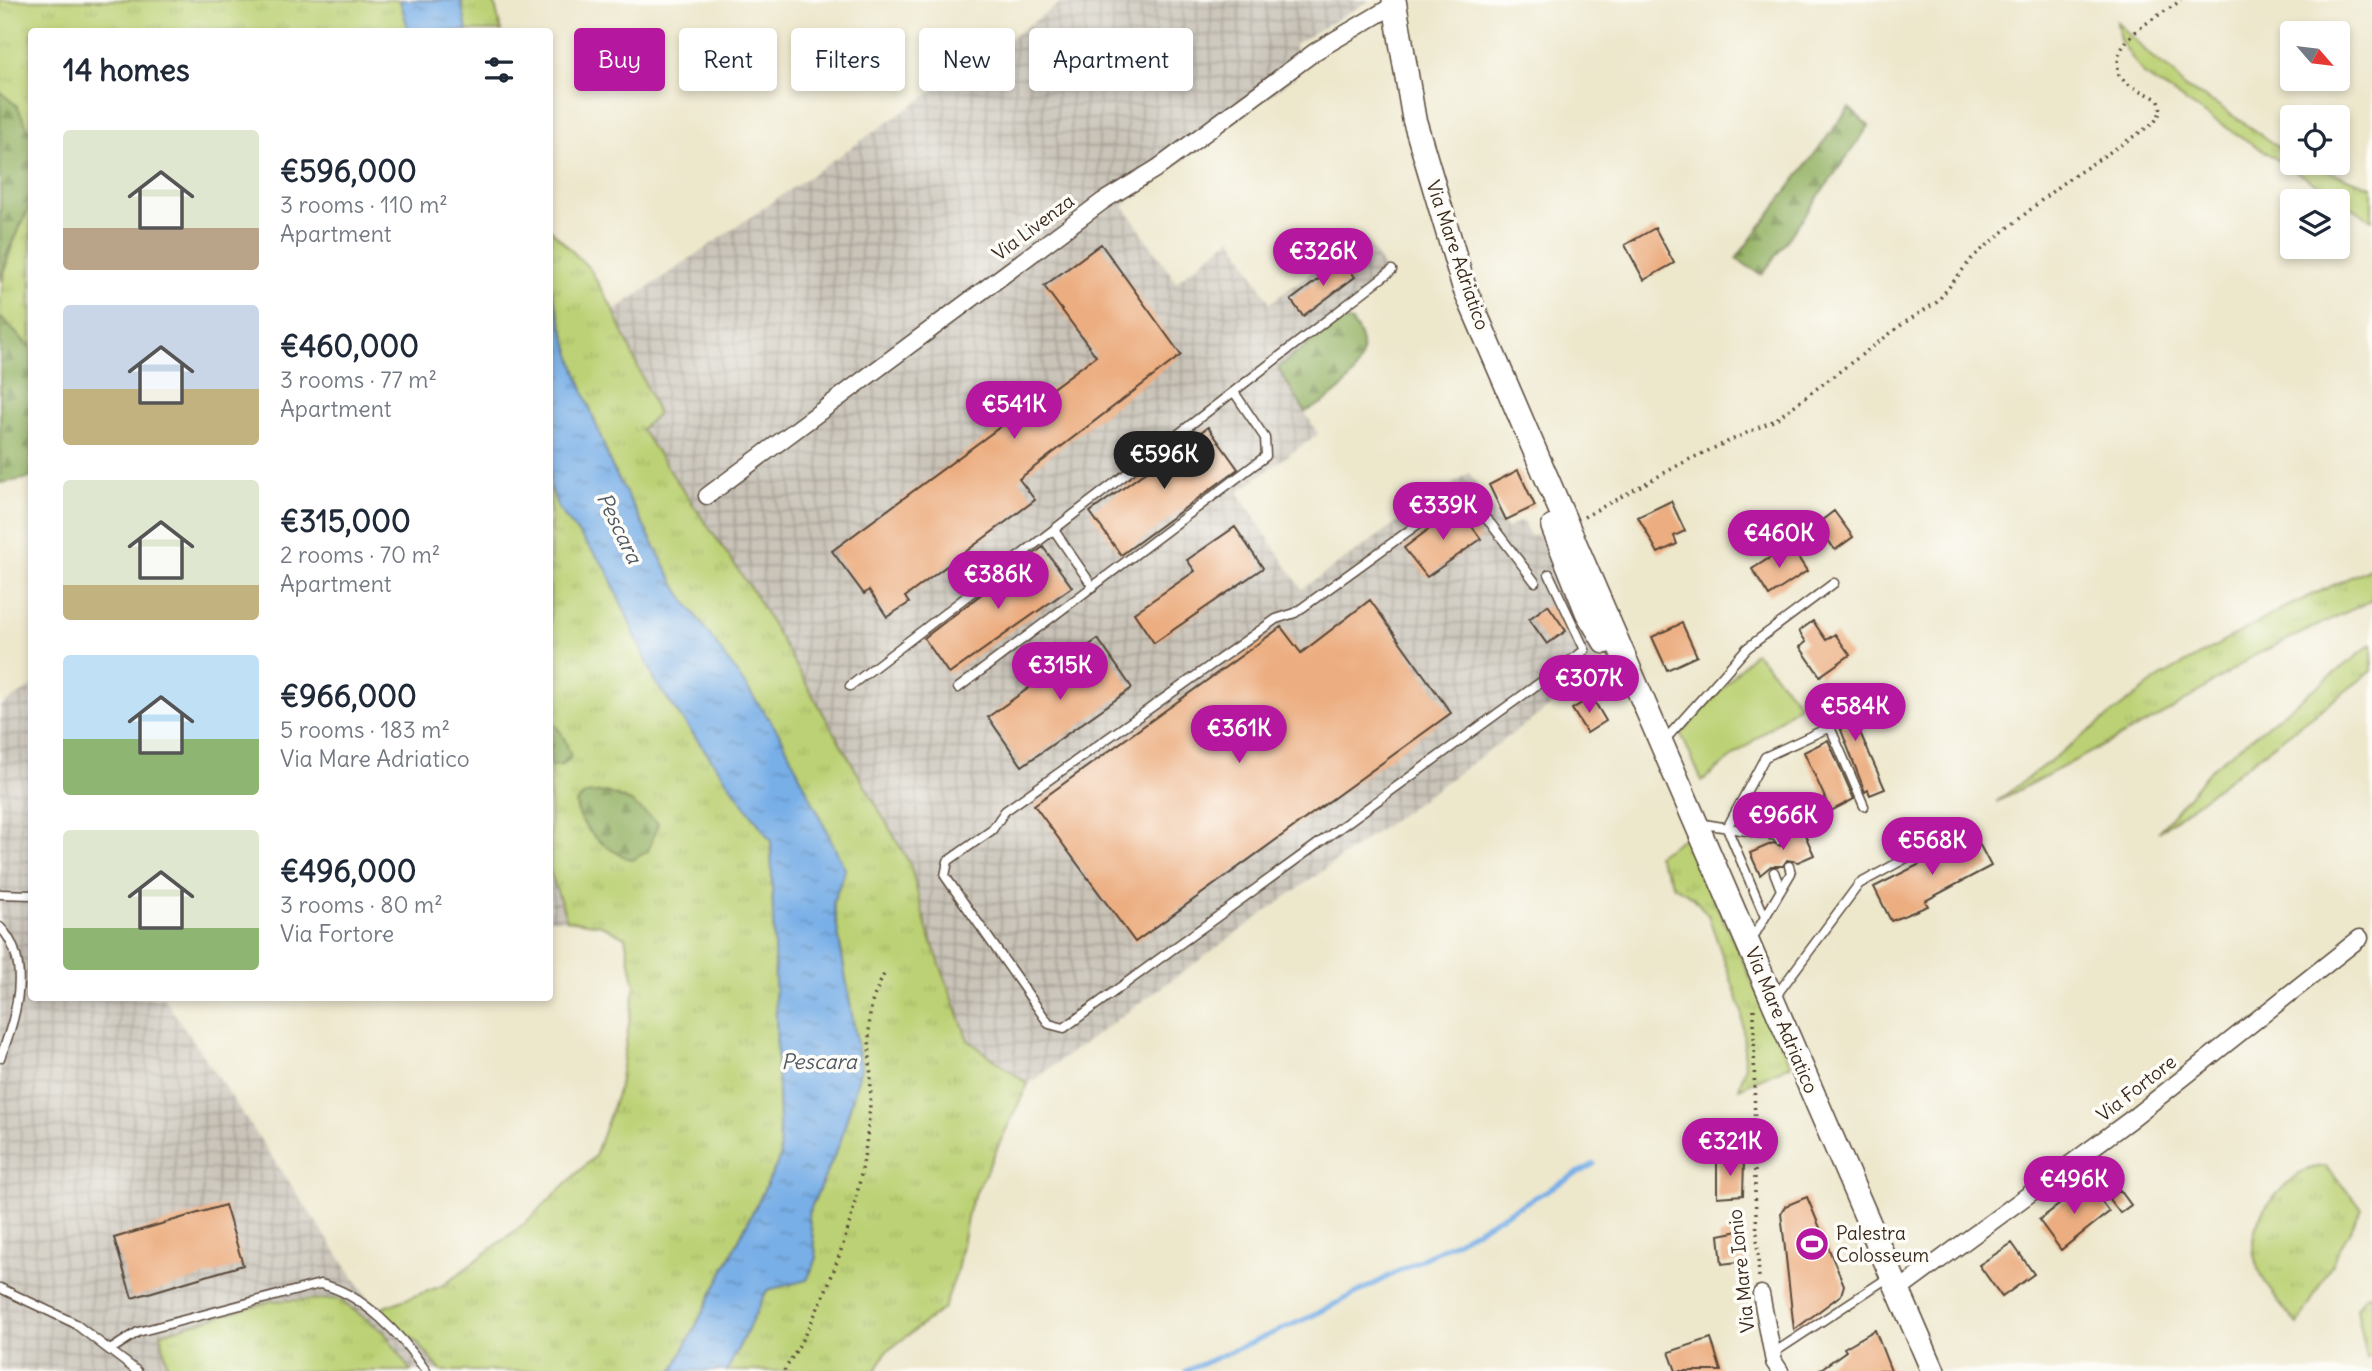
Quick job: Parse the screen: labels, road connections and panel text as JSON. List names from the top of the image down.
{
  "streets": {
    "main road": ["Via Mare Adriatico"],
    "street": ["Via Livenza", "Via Fortore", "Via Mare Ionio"]
  },
  "crossings": [
    ["Via Livenza", "Via Mare Adriatico"],
    ["Via Mare Adriatico", "Via Fortore"],
    ["Via Mare Adriatico", "Via Mare Ionio"]
  ],
  "water": ["Pescara"],
  "places": {
    "sports": ["Palestra Colosseum"]
  },
  "north": "bottom right",
  "page": {
    "chip": [
      "Buy",
      "Rent",
      "Filters",
      "New",
      "Apartment"
    ],
    "heading": "14 homes",
    "list": [
      {
        "name": "€596,000",
        "note": "3 rooms · 110 m² · Apartment"
      },
      {
        "name": "€460,000",
        "note": "3 rooms · 77 m² · Apartment"
      },
      {
        "name": "€315,000",
        "note": "2 rooms · 70 m² · Apartment"
      },
      {
        "name": "€966,000",
        "note": "5 rooms · 183 m² · Via Mare Adriatico"
      },
      {
        "name": "€496,000",
        "note": "3 rooms · 80 m² · Via Fortore"
      }
    ],
    "price": [
      "€326K",
      "€541K",
      "€596K",
      "€339K",
      "€460K",
      "€386K",
      "€315K",
      "€307K",
      "€584K",
      "€361K",
      "€966K",
      "€568K",
      "€321K",
      "€496K"
    ]
  }
}
